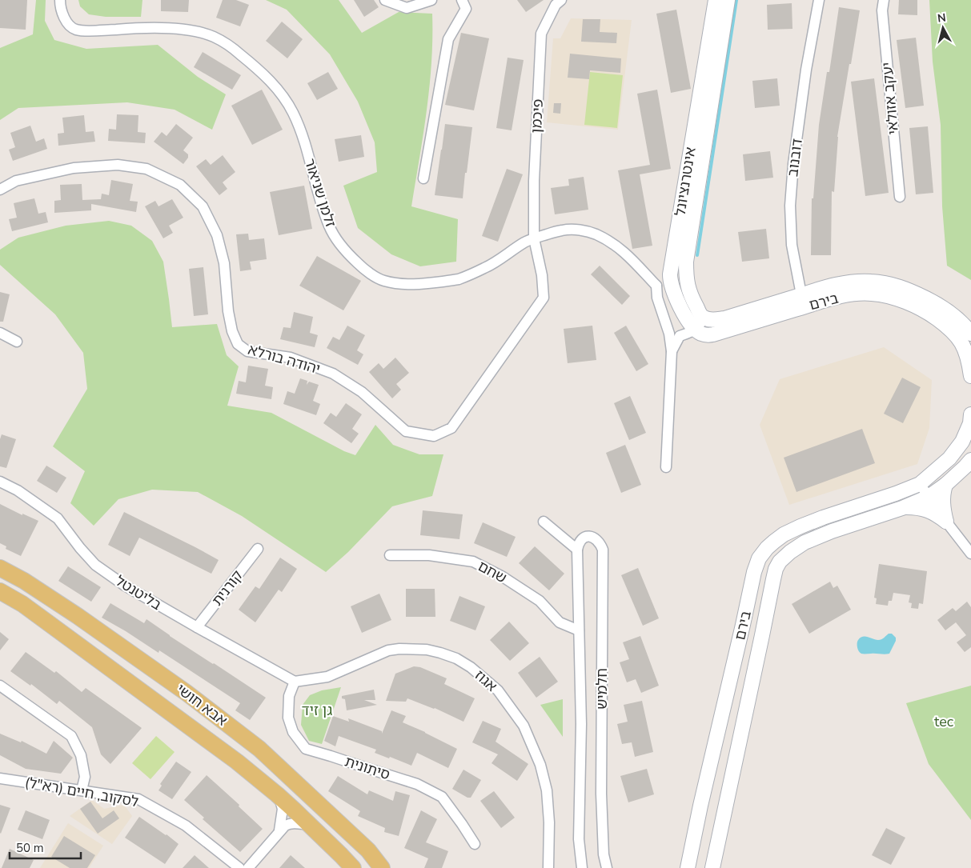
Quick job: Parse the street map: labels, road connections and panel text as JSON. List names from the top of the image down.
{
  "streets": {
    "main road": ["אבא חושי"],
    "street": [
      "יעקב אזולאי",
      "פיכמן",
      "דובנוב",
      "אינטרנציונל",
      "זלמן שניאור",
      "בירם",
      "יהודה בורלא",
      "שחם",
      "קורנית",
      "בליטנטל",
      "אגוז",
      "חלמיש",
      "סיתונית",
      "לסקוב, חיים (רא\"ל)"
    ]
  },
  "crossings": [
    ["פיכמן", "זלמן שניאור"],
    ["פיכמן", "יהודה בורלא"],
    ["דובנוב", "בירם"],
    ["אינטרנציונל", "זלמן שניאור"],
    ["אינטרנציונל", "בירם"],
    ["זלמן שניאור", "יהודה בורלא"],
    ["שחם", "חלמיש"],
    ["קורנית", "בליטנטל"],
    ["בליטנטל", "אגוז"],
    ["בליטנטל", "סיתונית"],
    ["אגוז", "סיתונית"]
  ],
  "parks": ["גן זיד", "tec"],
  "scale_bar": "50 m",
  "north": "top"
}
